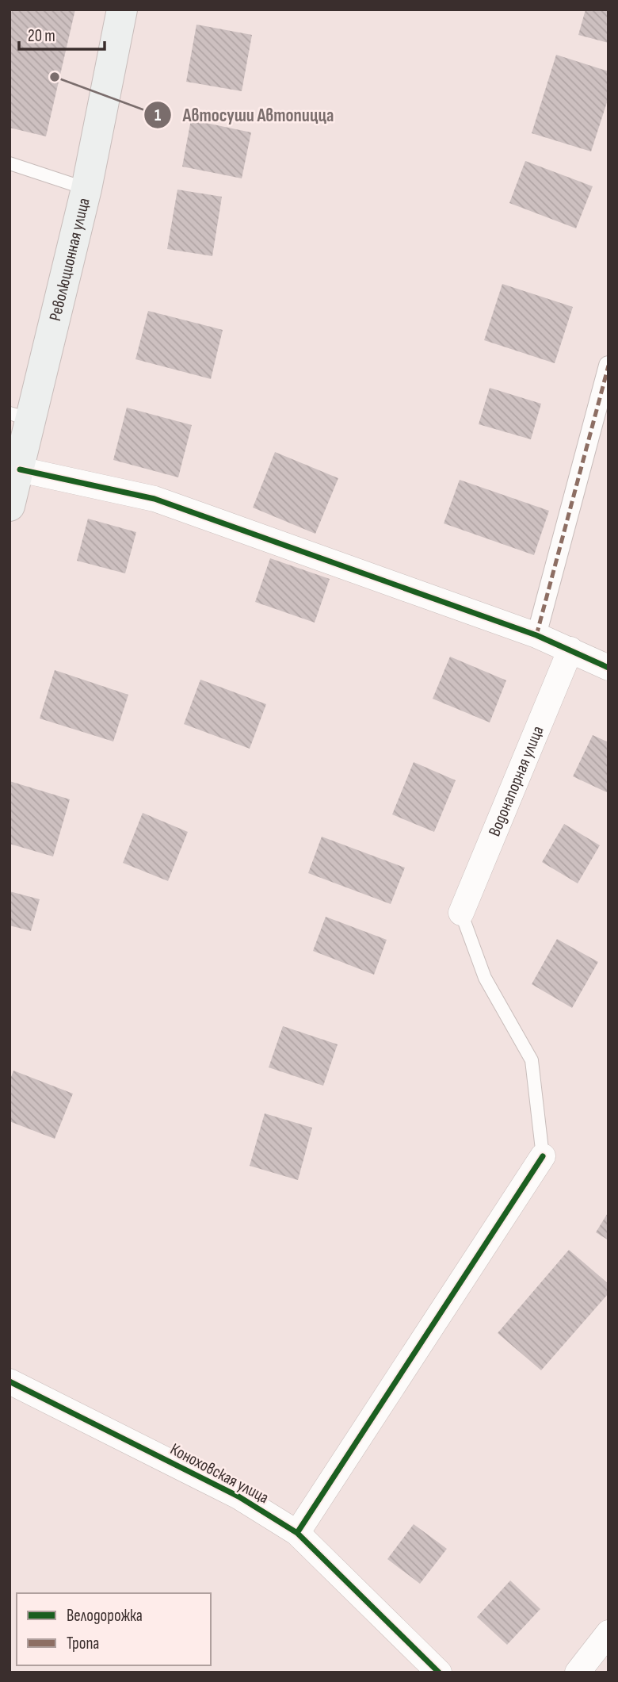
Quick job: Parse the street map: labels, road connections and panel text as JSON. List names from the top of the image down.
{
  "streets": {
    "main road": ["Революционная улица"],
    "street": ["Водонапорная улица", "Коноховская улица"]
  },
  "places": ["Автосуши Автопицца"],
  "legend": ["Велодорожка", "Тропа"],
  "scale_bar": "20 m"
}
